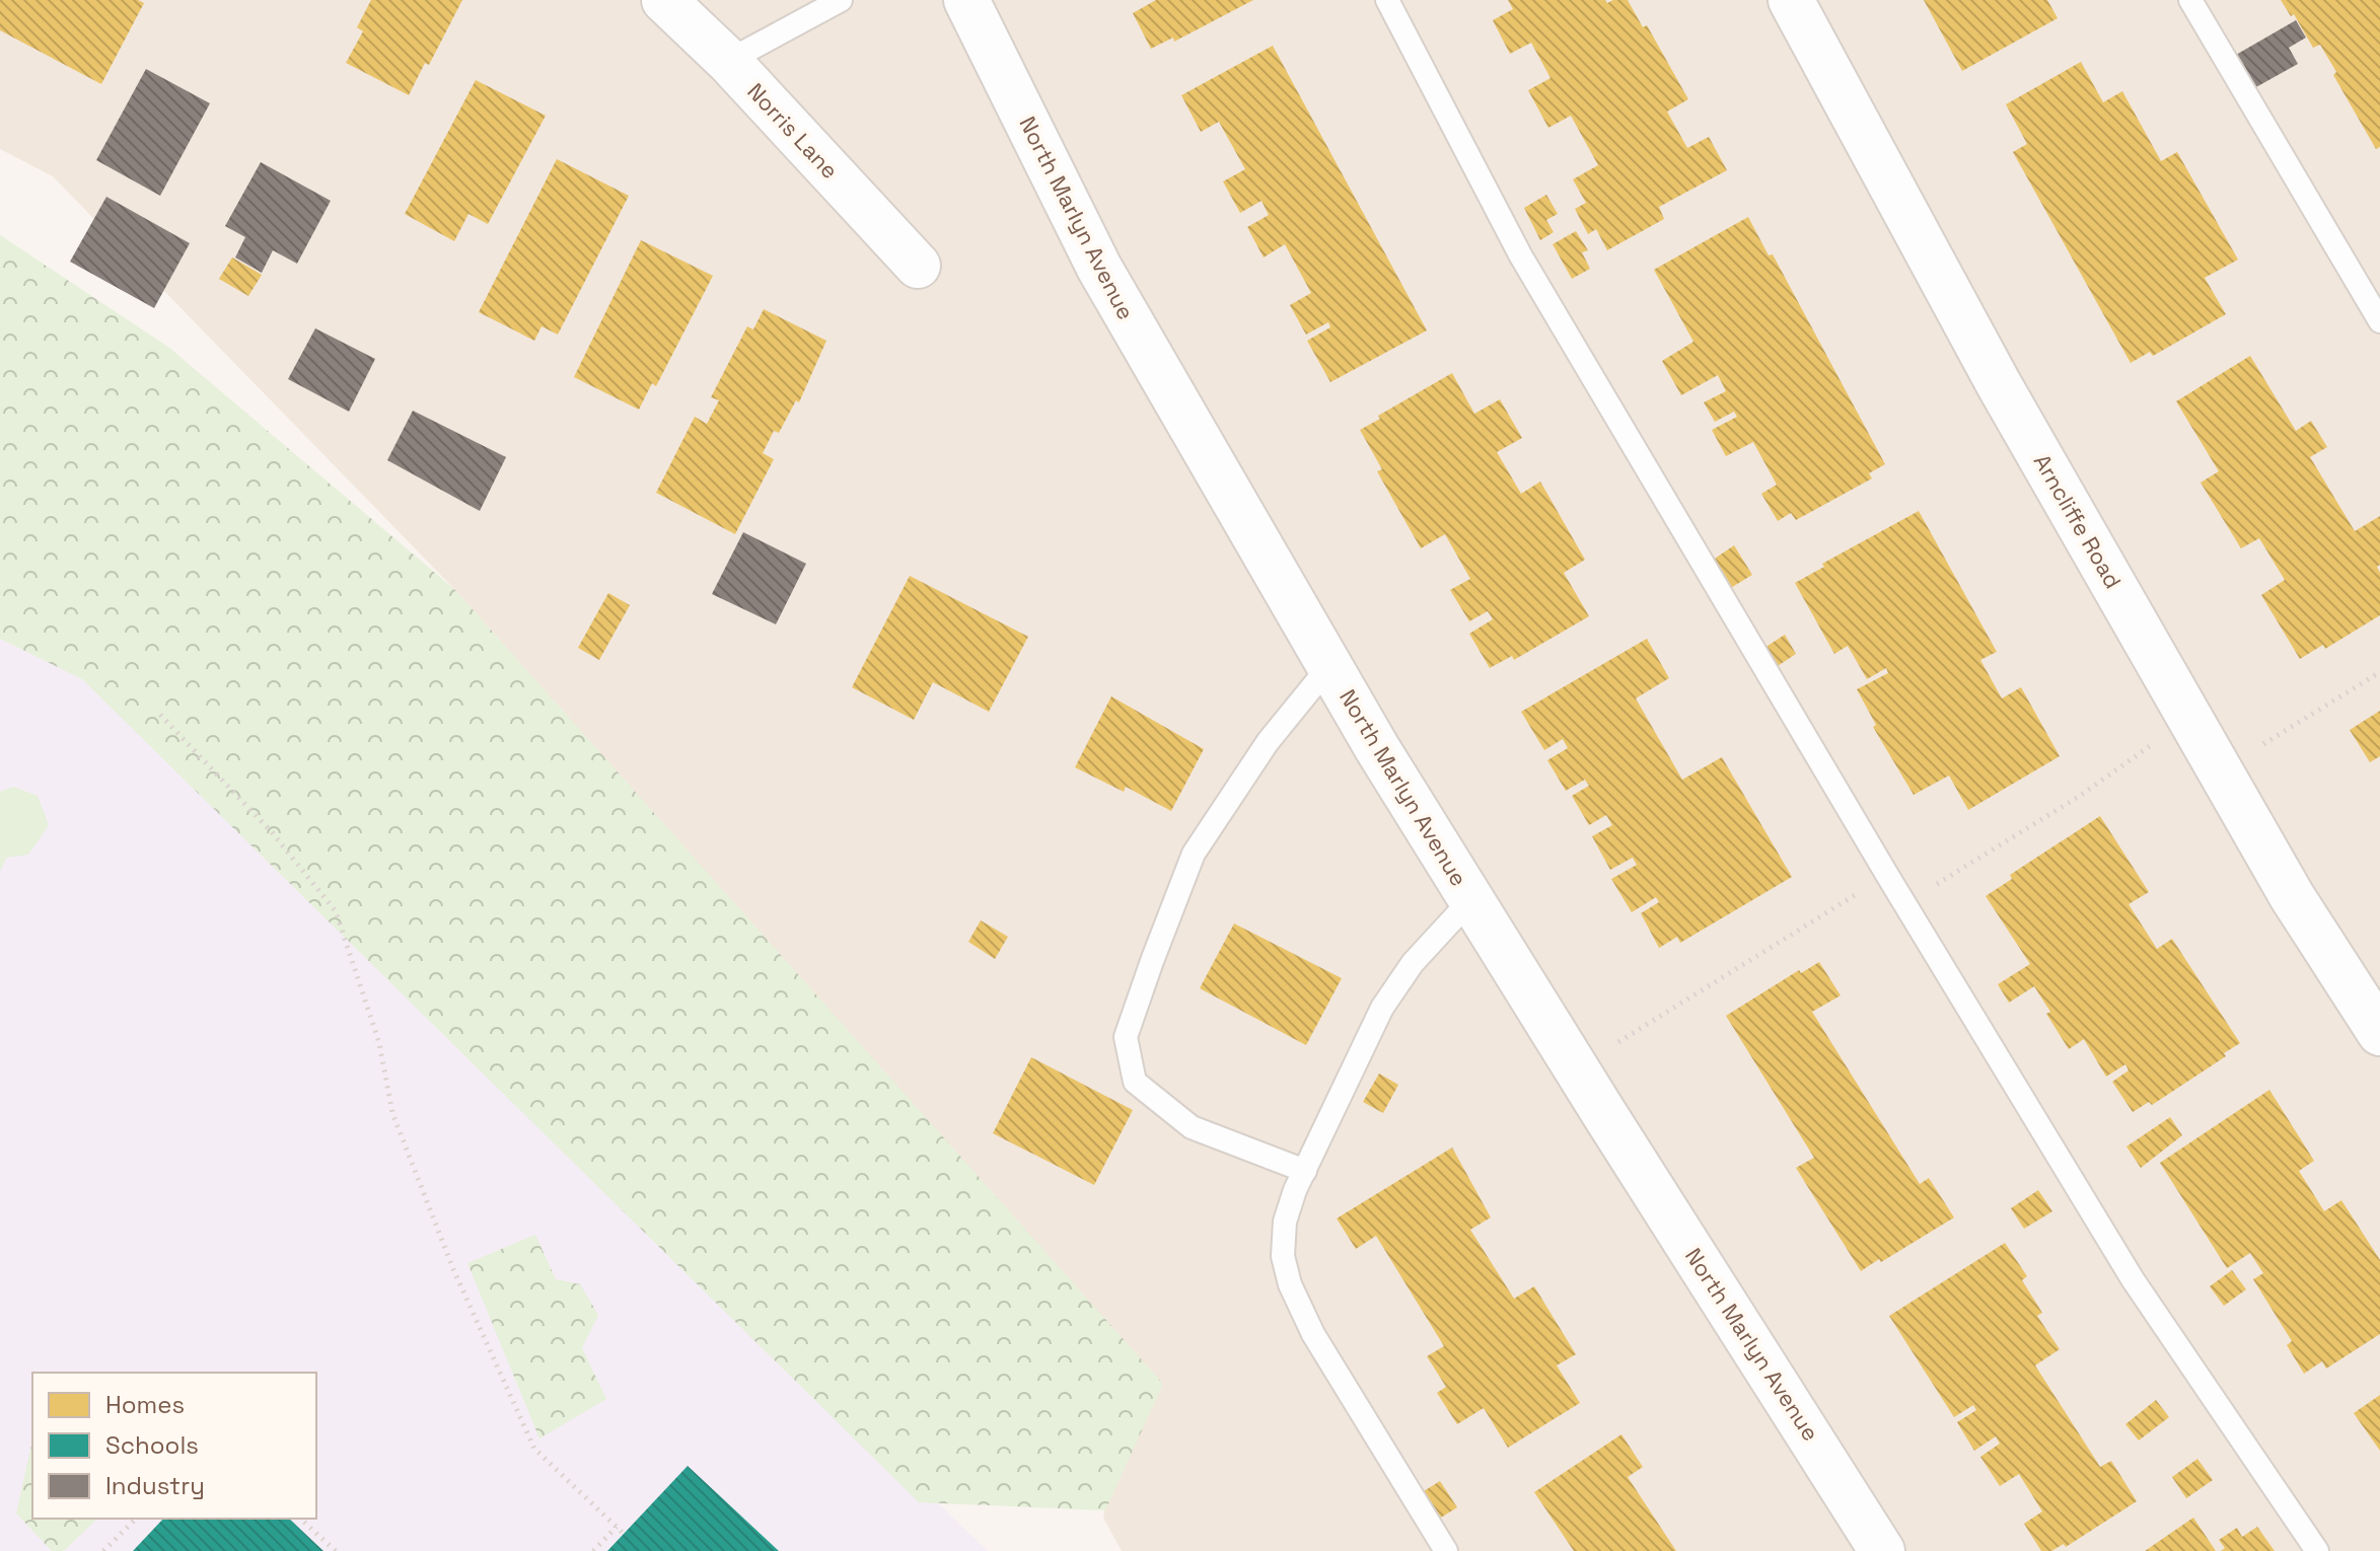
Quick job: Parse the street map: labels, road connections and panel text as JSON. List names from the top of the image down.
{
  "streets": {
    "street": ["Norris Lane", "North Marlyn Avenue", "Arncliffe Road"]
  },
  "legend": ["Homes", "Schools", "Industry"]
}
